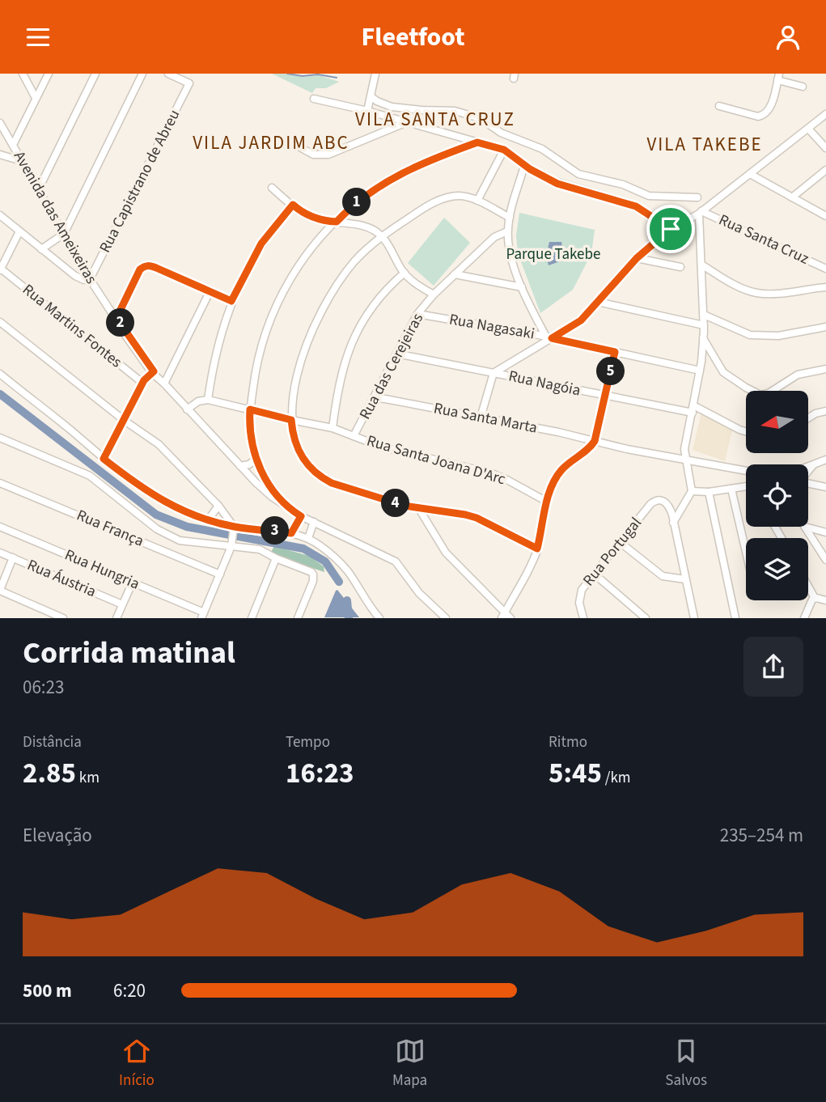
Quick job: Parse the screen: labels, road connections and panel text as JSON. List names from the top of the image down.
{
  "streets": {
    "street": [
      "Rua Capistrano de Abreu",
      "Avenida das Ameixeiras",
      "Rua Santa Cruz",
      "Rua Martins Fontes",
      "Rua Nagasaki",
      "Rua das Cerejeiras",
      "Rua Nagóia",
      "Rua Santa Marta",
      "Rua Santa Joana D'Arc",
      "Rua França",
      "Rua Portugal",
      "Rua Hungria",
      "Rua Áustria"
    ]
  },
  "crossings": [
    ["Rua Capistrano de Abreu", "Avenida das Ameixeiras"],
    ["Rua Nagasaki", "Rua das Cerejeiras"],
    ["Rua das Cerejeiras", "Rua Nagóia"],
    ["Rua das Cerejeiras", "Rua Santa Marta"],
    ["Rua das Cerejeiras", "Rua Santa Joana D'Arc"]
  ],
  "districts": ["VILA SANTA CRUZ", "VILA JARDIM ABC", "VILA TAKEBE"],
  "parks": ["Parque Takebe"],
  "north": "left",
  "page": {
    "header": "Fleetfoot",
    "pins": [
      "1",
      "2",
      "5",
      "4",
      "3"
    ],
    "heading": ["Corrida matinal", "06:23"],
    "stats": [
      ["Distância", "2.85 km"],
      ["Tempo", "16:23"],
      ["Ritmo", "5:45 /km"]
    ],
    "chart": ["Elevação", "235–254 m"],
    "list": [
      {
        "name": "500 m",
        "note": "6:20"
      }
    ],
    "tabs": ["Início", "Mapa", "Salvos"]
  }
}
